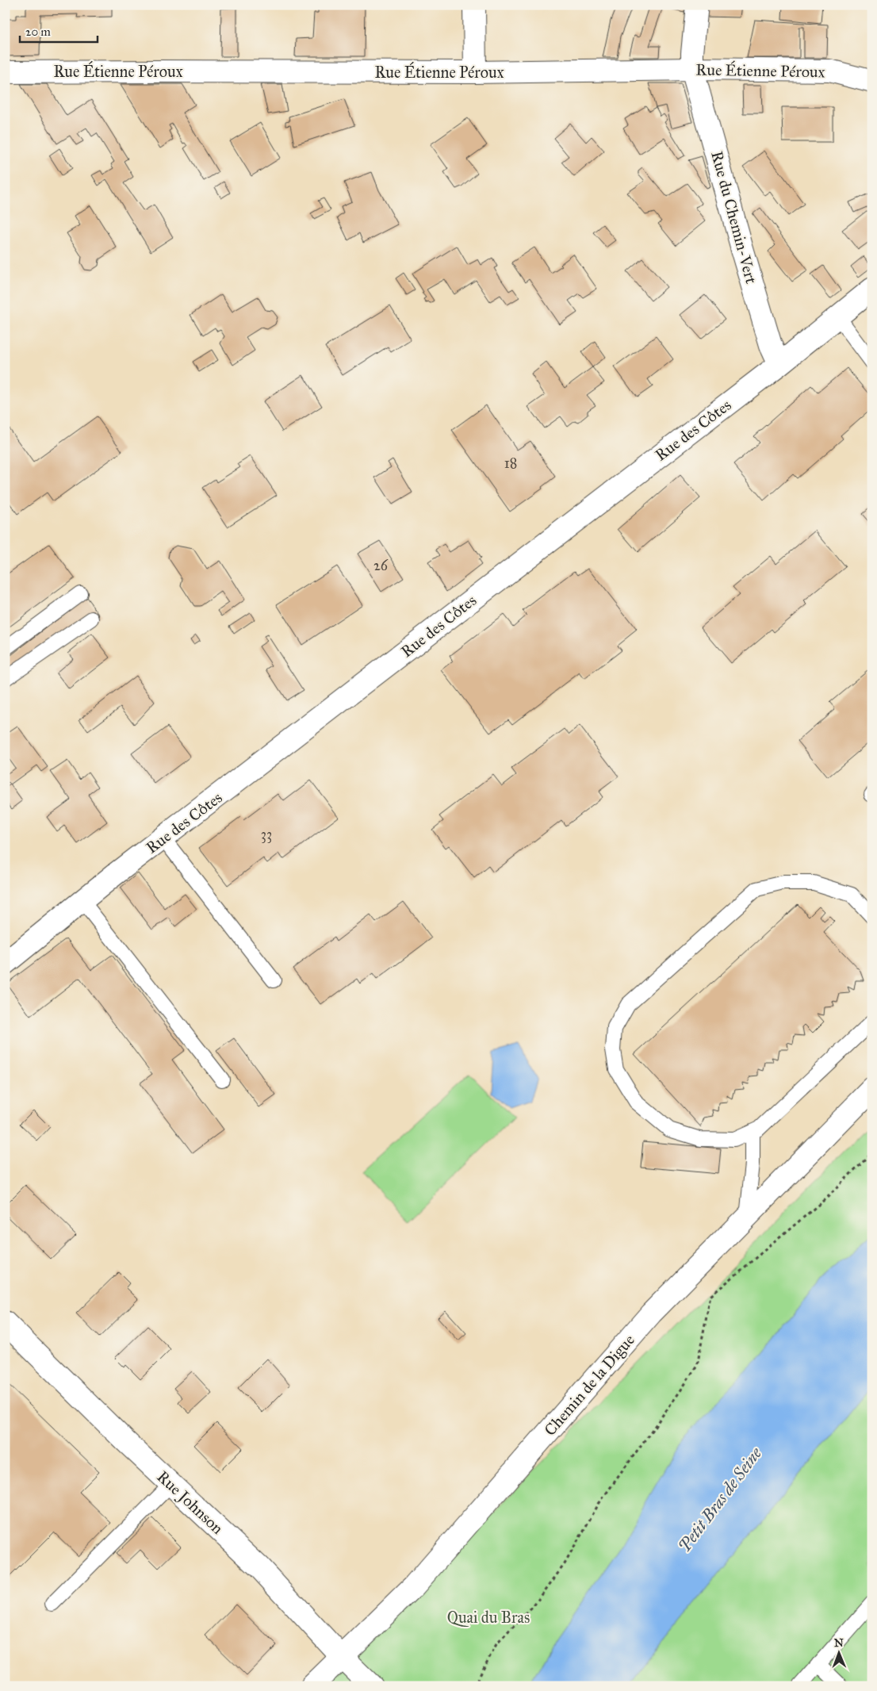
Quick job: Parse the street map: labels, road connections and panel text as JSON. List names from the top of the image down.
{
  "streets": {
    "street": [
      "Rue Étienne Péroux",
      "Rue du Chemin-Vert",
      "Rue des Côtes",
      "Chemin de la Digue",
      "Rue Johnson"
    ]
  },
  "crossings": [
    ["Rue Étienne Péroux", "Rue du Chemin-Vert"],
    ["Rue du Chemin-Vert", "Rue des Côtes"],
    ["Chemin de la Digue", "Rue Johnson"]
  ],
  "water": ["Petit Bras de Seine"],
  "parks": ["Quai du Bras"],
  "house_numbers": ["18", "26", "33"],
  "scale_bar": "20 m",
  "north": "top"
}
